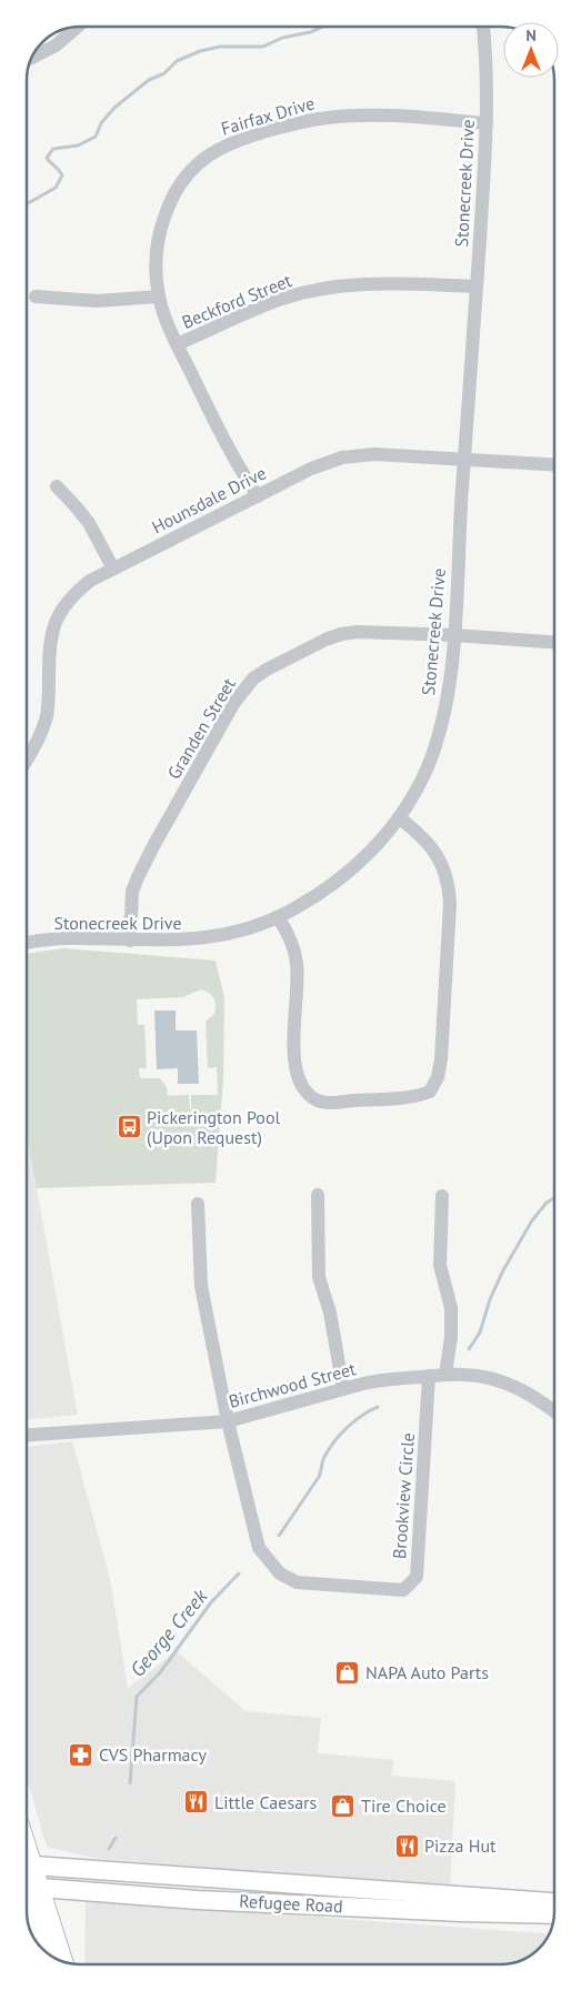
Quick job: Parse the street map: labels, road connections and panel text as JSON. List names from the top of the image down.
{
  "streets": {
    "main road": ["Refugee Road"],
    "street": [
      "Fairfax Drive",
      "Stonecreek Drive",
      "Beckford Street",
      "Hounsdale Drive",
      "Granden Street",
      "Birchwood Street",
      "Brookview Circle"
    ]
  },
  "crossings": [
    ["Fairfax Drive", "Stonecreek Drive"],
    ["Fairfax Drive", "Beckford Street"],
    ["Fairfax Drive", "Hounsdale Drive"],
    ["Stonecreek Drive", "Beckford Street"],
    ["Stonecreek Drive", "Hounsdale Drive"],
    ["Stonecreek Drive", "Granden Street"],
    ["Birchwood Street", "Brookview Circle"]
  ],
  "water": ["George Creek"],
  "places": {
    "bus stop": ["Pickerington Pool (Upon Request)"],
    "shop": ["NAPA Auto Parts", "Tire Choice"],
    "pharmacy": ["CVS Pharmacy"],
    "restaurant": ["Little Caesars", "Pizza Hut"]
  },
  "north": "top"
}
